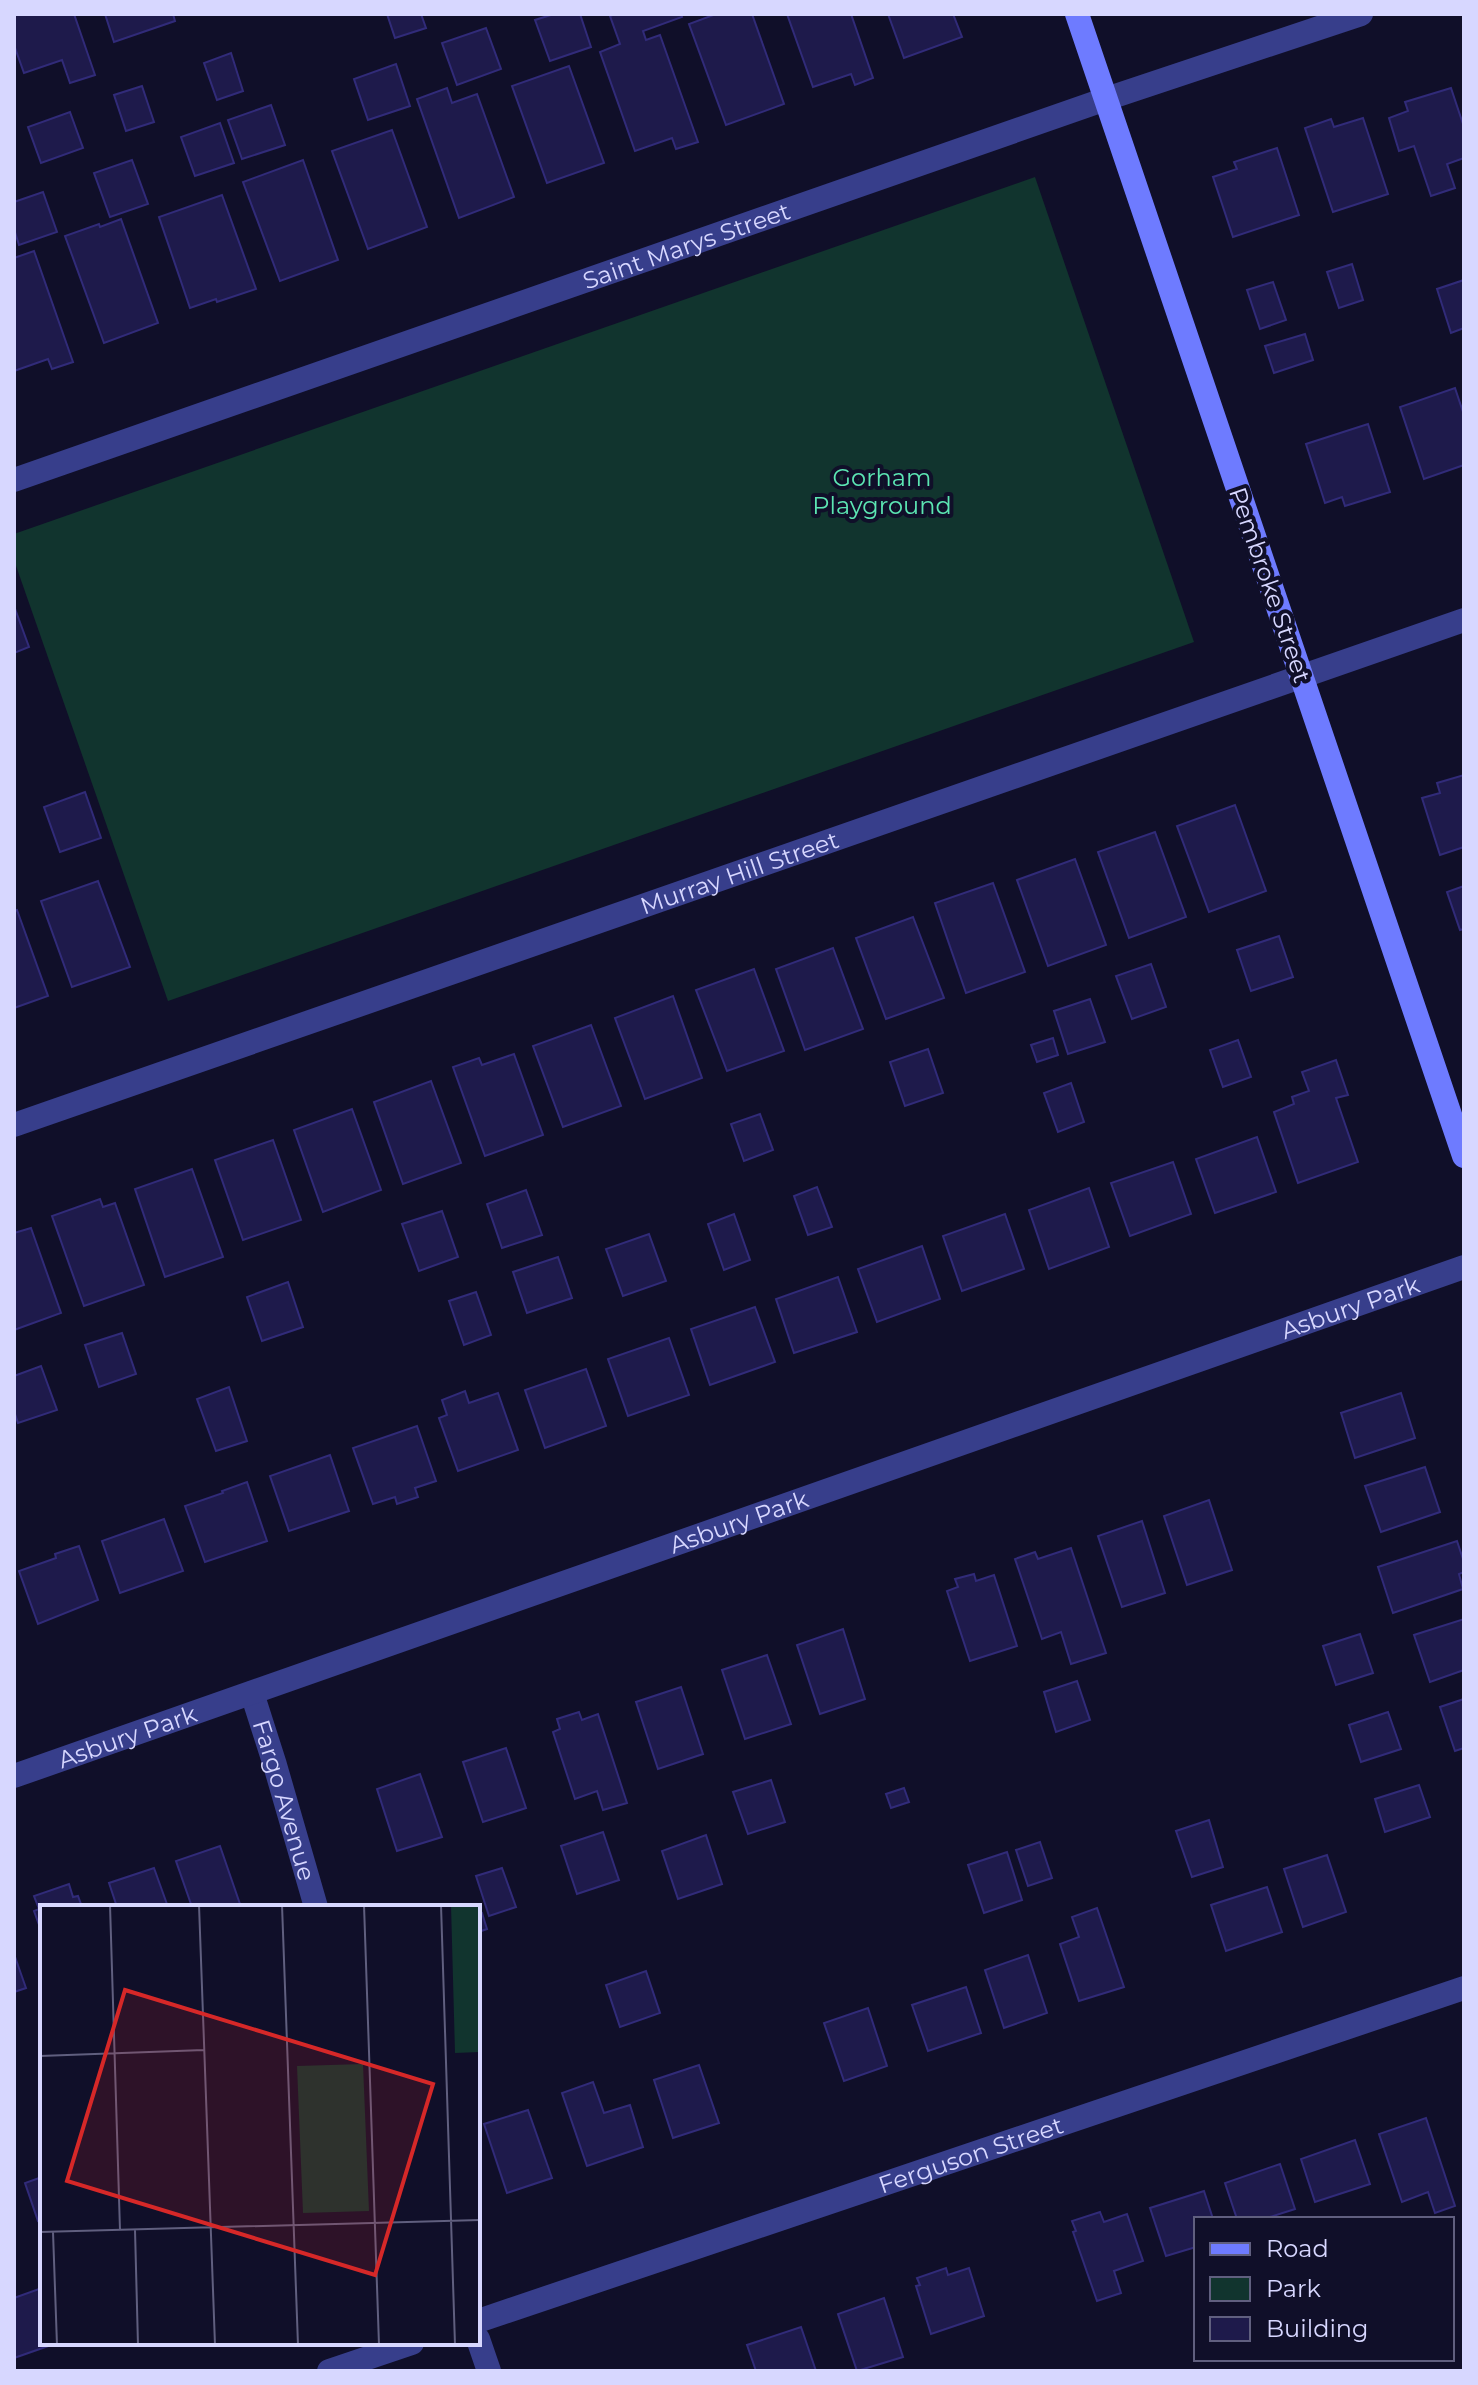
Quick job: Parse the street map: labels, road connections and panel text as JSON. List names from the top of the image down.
{
  "streets": {
    "street": [
      "Saint Marys Street",
      "Pembroke Street",
      "Murray Hill Street",
      "Asbury Park",
      "Fargo Avenue",
      "Ferguson Street"
    ]
  },
  "crossings": [
    ["Saint Marys Street", "Pembroke Street"],
    ["Pembroke Street", "Murray Hill Street"],
    ["Asbury Park", "Fargo Avenue"]
  ],
  "parks": ["Gorham Playground"],
  "legend": ["Road", "Park", "Building"]
}
